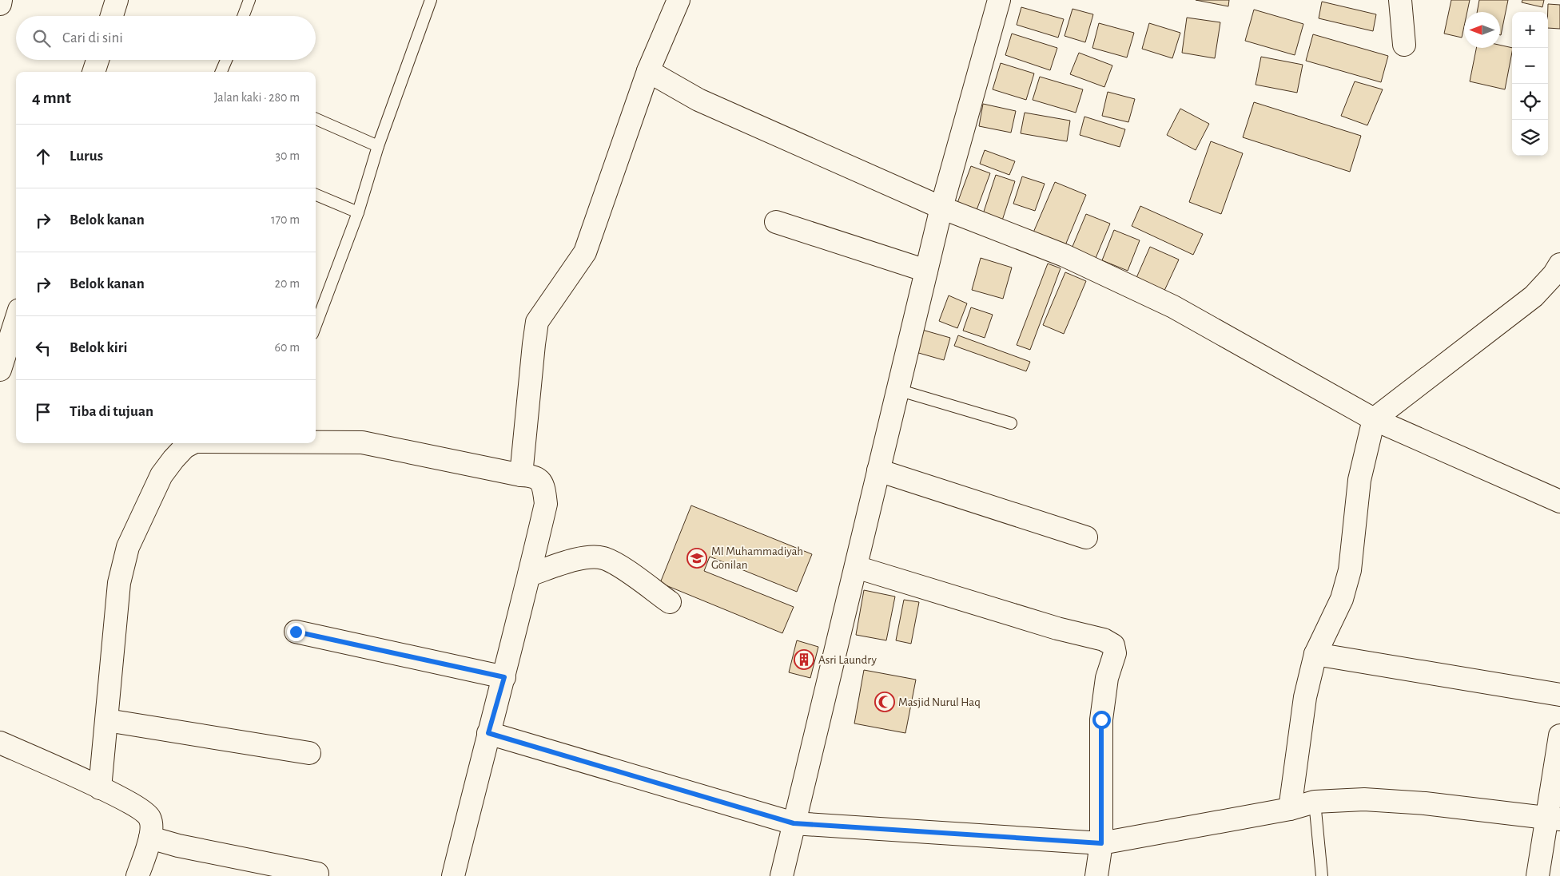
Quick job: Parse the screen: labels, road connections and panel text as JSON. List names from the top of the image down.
{
  "places": {
    "school or university": ["MI Muhammadiyah Gonilan"],
    "building": ["Asri Laundry"],
    "mosque": ["Masjid Nurul Haq"]
  },
  "north": "left",
  "page": {
    "map_buttons": ["+", "−"],
    "search": "Cari di sini",
    "heading": ["4 mnt", "Jalan kaki · 280 m"],
    "list": [
      ["Lurus", "30 m"],
      ["Belok kanan", "170 m"],
      ["Belok kanan", "20 m"],
      ["Belok kiri", "60 m"],
      "Tiba di tujuan"
    ]
  }
}
